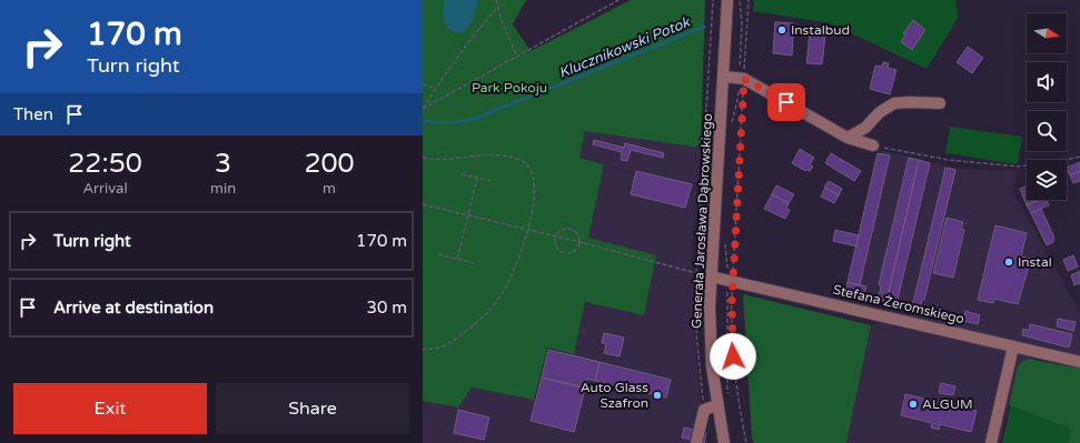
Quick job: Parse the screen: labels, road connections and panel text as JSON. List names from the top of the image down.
{
  "streets": {
    "street": ["Generała Jarosława Dąbrowskiego", "Stefana Żeromskiego"]
  },
  "crossings": [
    ["Generała Jarosława Dąbrowskiego", "Stefana Żeromskiego"]
  ],
  "water": ["Klucznikowski Potok"],
  "parks": ["Park Pokoju"],
  "places": [
    "Instalbud",
    "Instal",
    "Auto Glass Szafron",
    "ALGUM"
  ],
  "north": "right",
  "page": {
    "turn": ["170 m", "Turn right"],
    "then": "Then",
    "eta": [
      "22:50",
      "Arrival",
      "3",
      "min",
      "200",
      "m"
    ],
    "list": [
      {
        "name": "Turn right",
        "value": "170 m"
      },
      {
        "name": "Arrive at destination",
        "value": "30 m"
      }
    ],
    "buttons": ["Exit", "Share"]
  }
}
